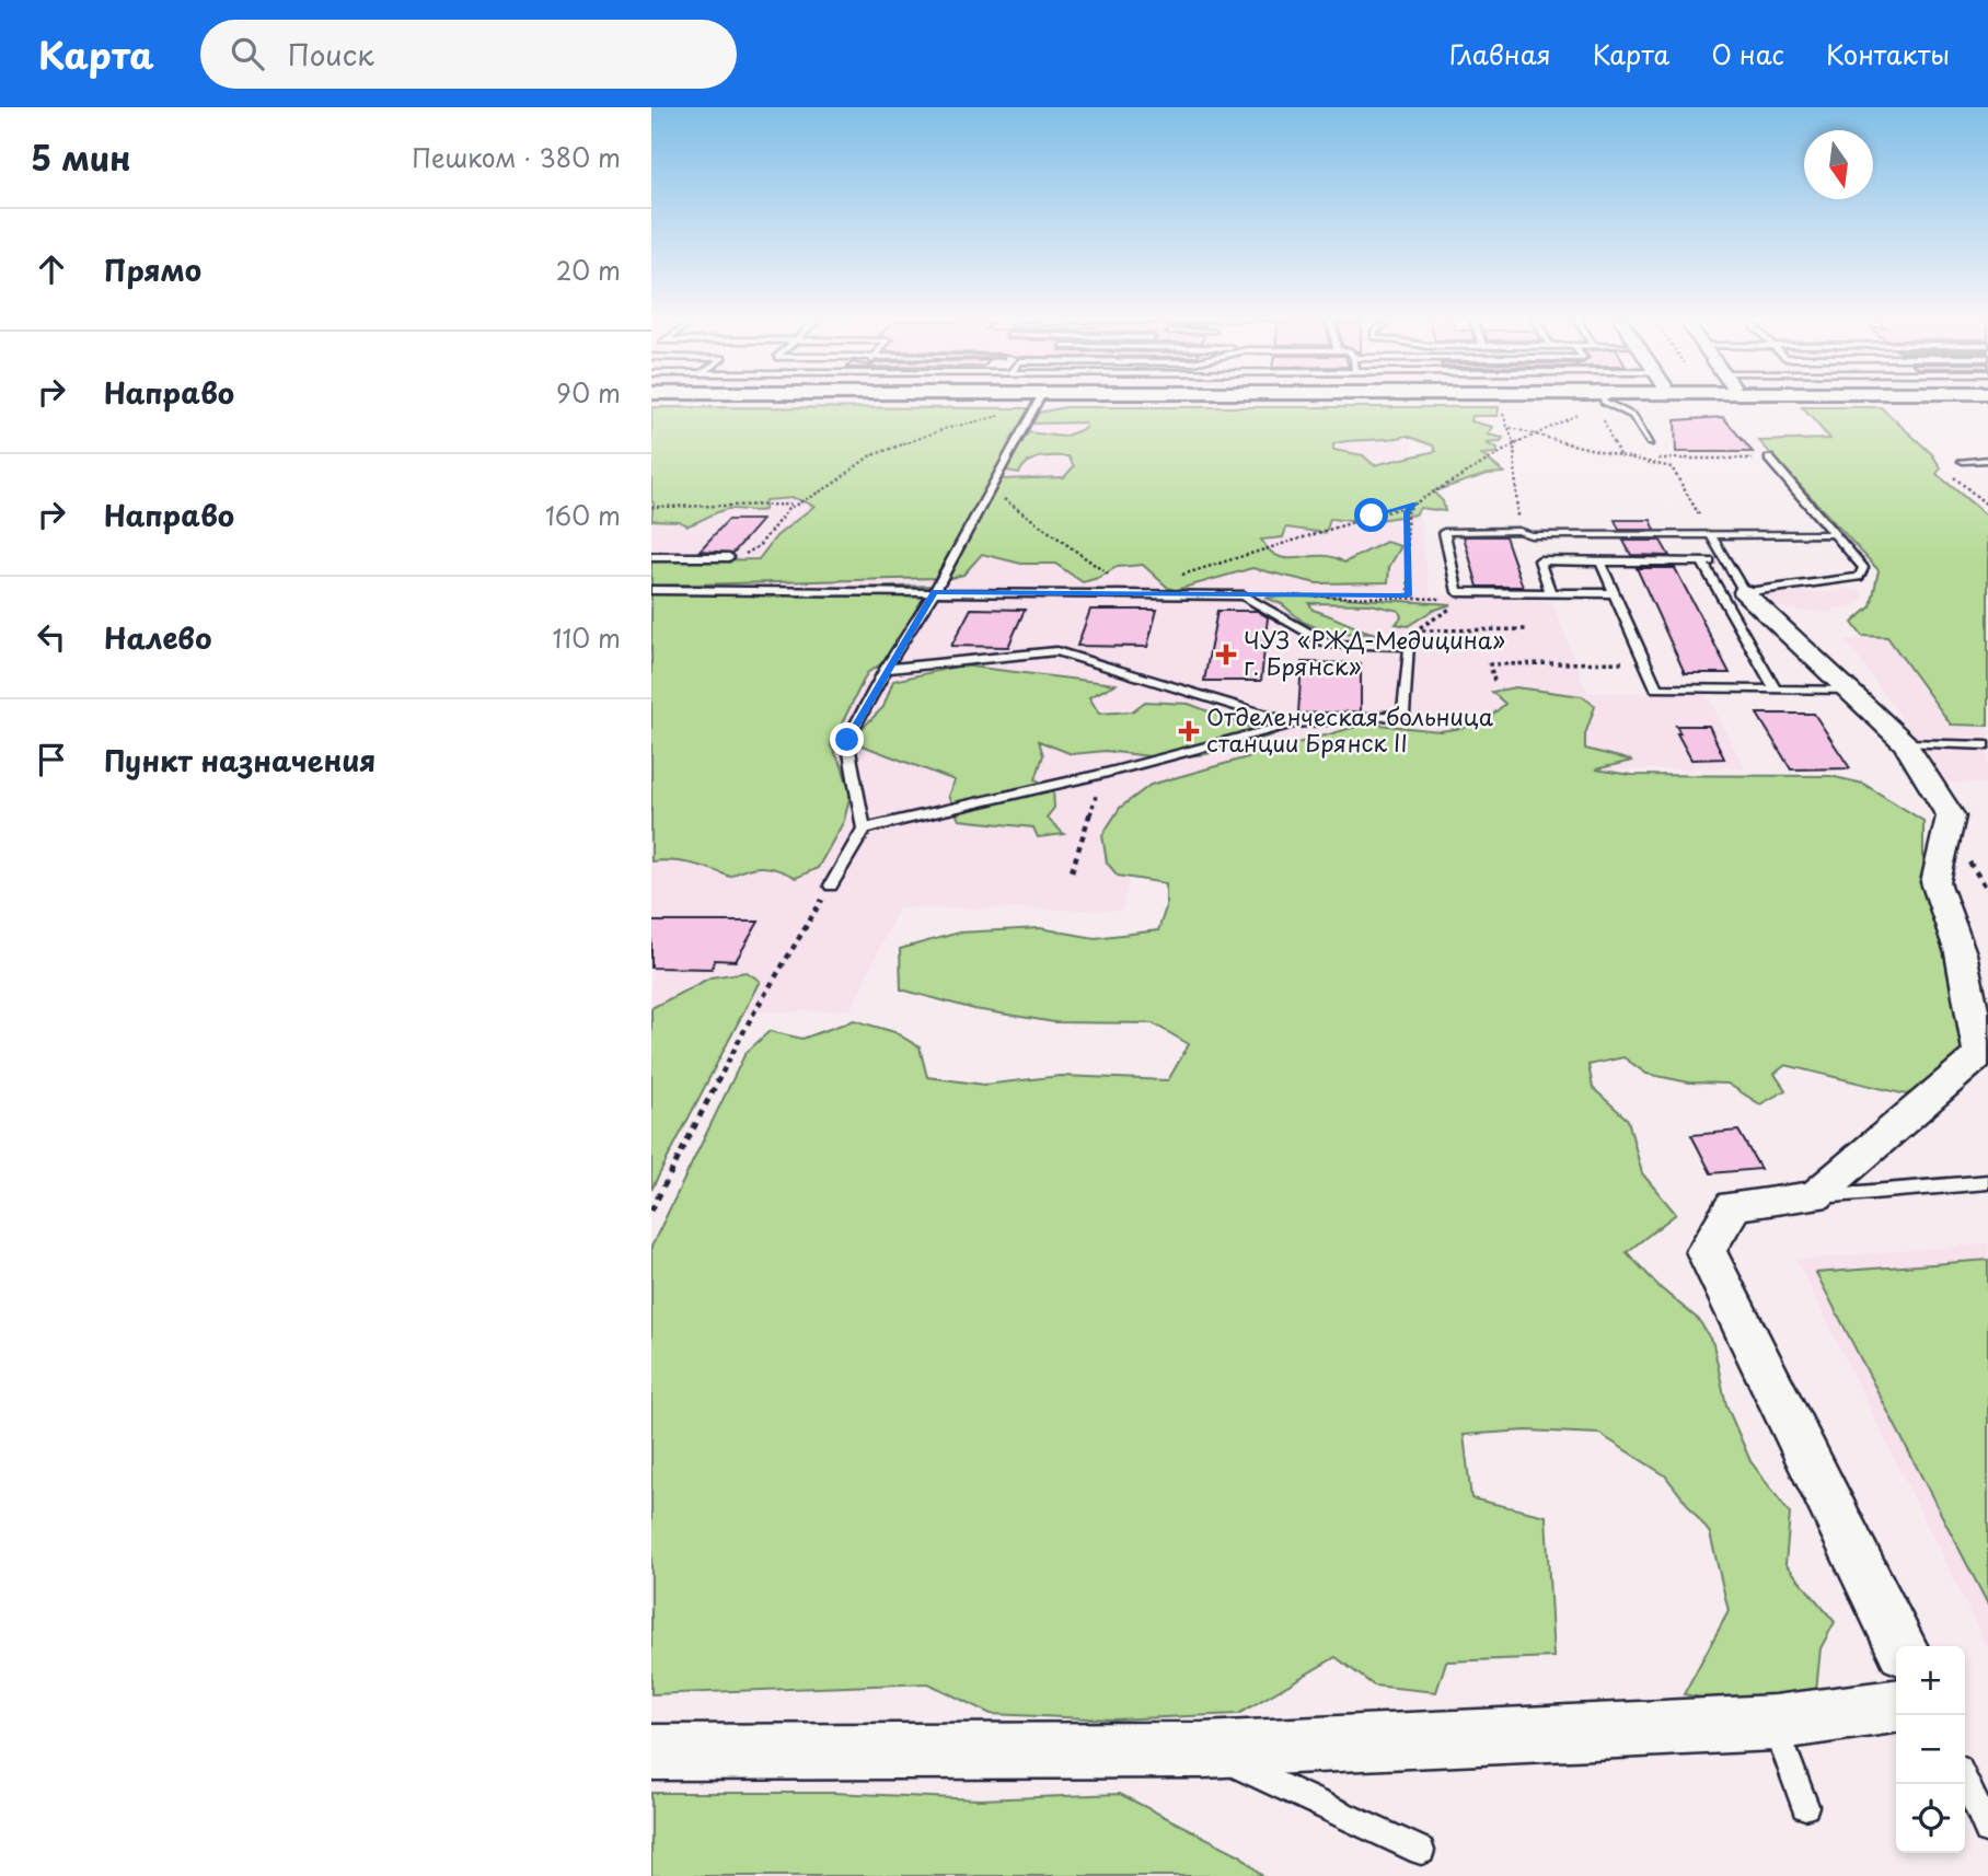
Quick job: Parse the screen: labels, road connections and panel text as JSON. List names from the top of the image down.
{
  "places": {
    "health": ["ЧУЗ «РЖД-Медицина» г. Брянск»", "Отделенческая больница станции Брянск II"]
  },
  "north": "bottom",
  "page": {
    "header": "Карта",
    "search": "Поиск",
    "nav": [
      "Главная",
      "Карта",
      "О нас",
      "Контакты"
    ],
    "heading": ["5 мин", "Пешком · 380 m"],
    "list": [
      ["Прямо", "20 m"],
      ["Направо", "90 m"],
      ["Направо", "160 m"],
      ["Налево", "110 m"],
      "Пункт назначения"
    ],
    "map_buttons": ["+", "−"]
  }
}
